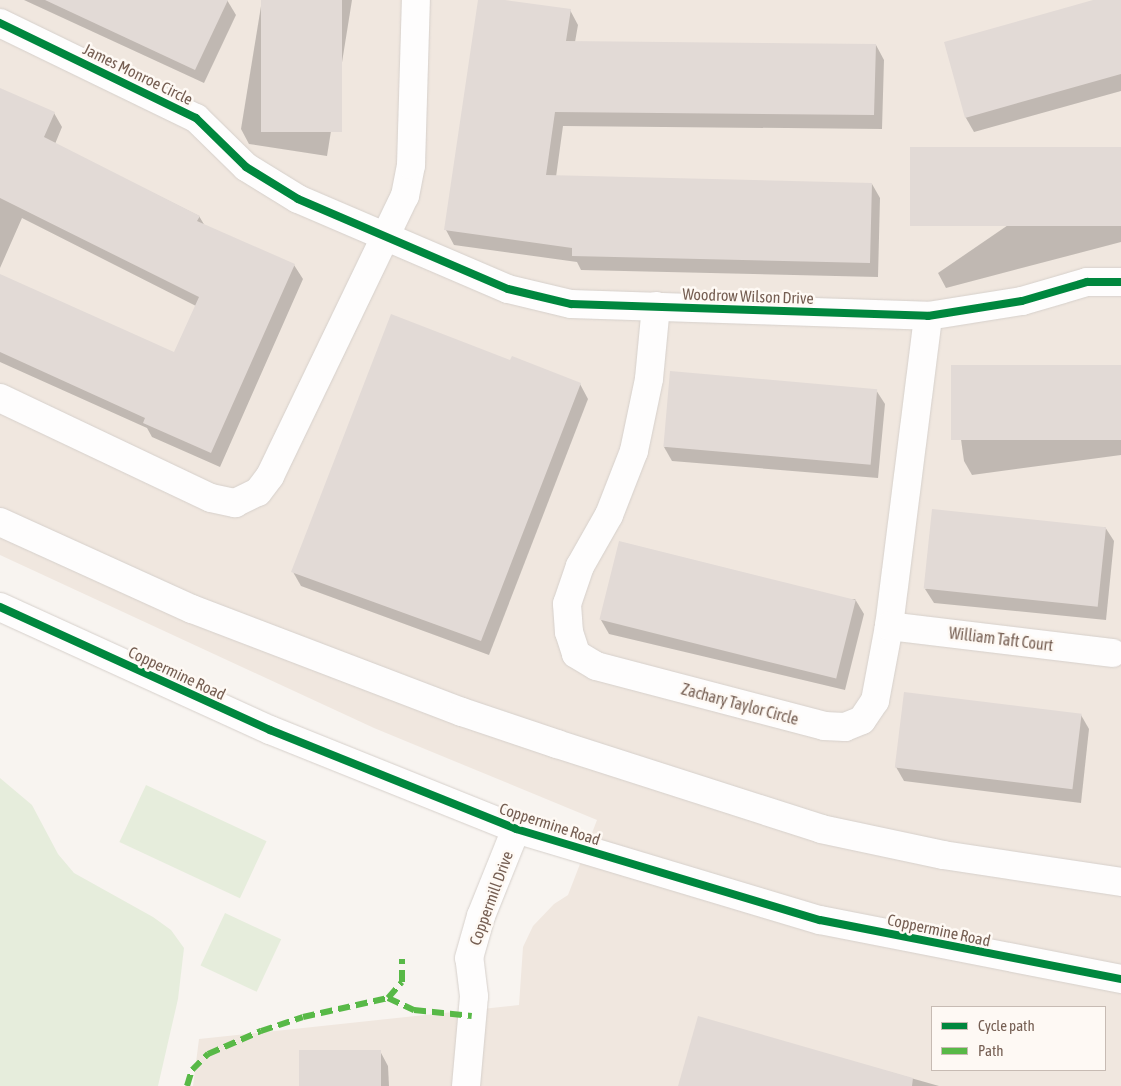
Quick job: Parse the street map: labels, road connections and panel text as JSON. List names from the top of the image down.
{
  "streets": {
    "street": [
      "James Monroe Circle",
      "Woodrow Wilson Drive",
      "William Taft Court",
      "Coppermine Road",
      "Zachary Taylor Circle",
      "Coppermill Drive"
    ]
  },
  "crossings": [
    ["James Monroe Circle", "Woodrow Wilson Drive"],
    ["Woodrow Wilson Drive", "Zachary Taylor Circle"],
    ["William Taft Court", "Zachary Taylor Circle"],
    ["Coppermine Road", "Coppermill Drive"]
  ],
  "legend": ["Cycle path", "Path"]
}
